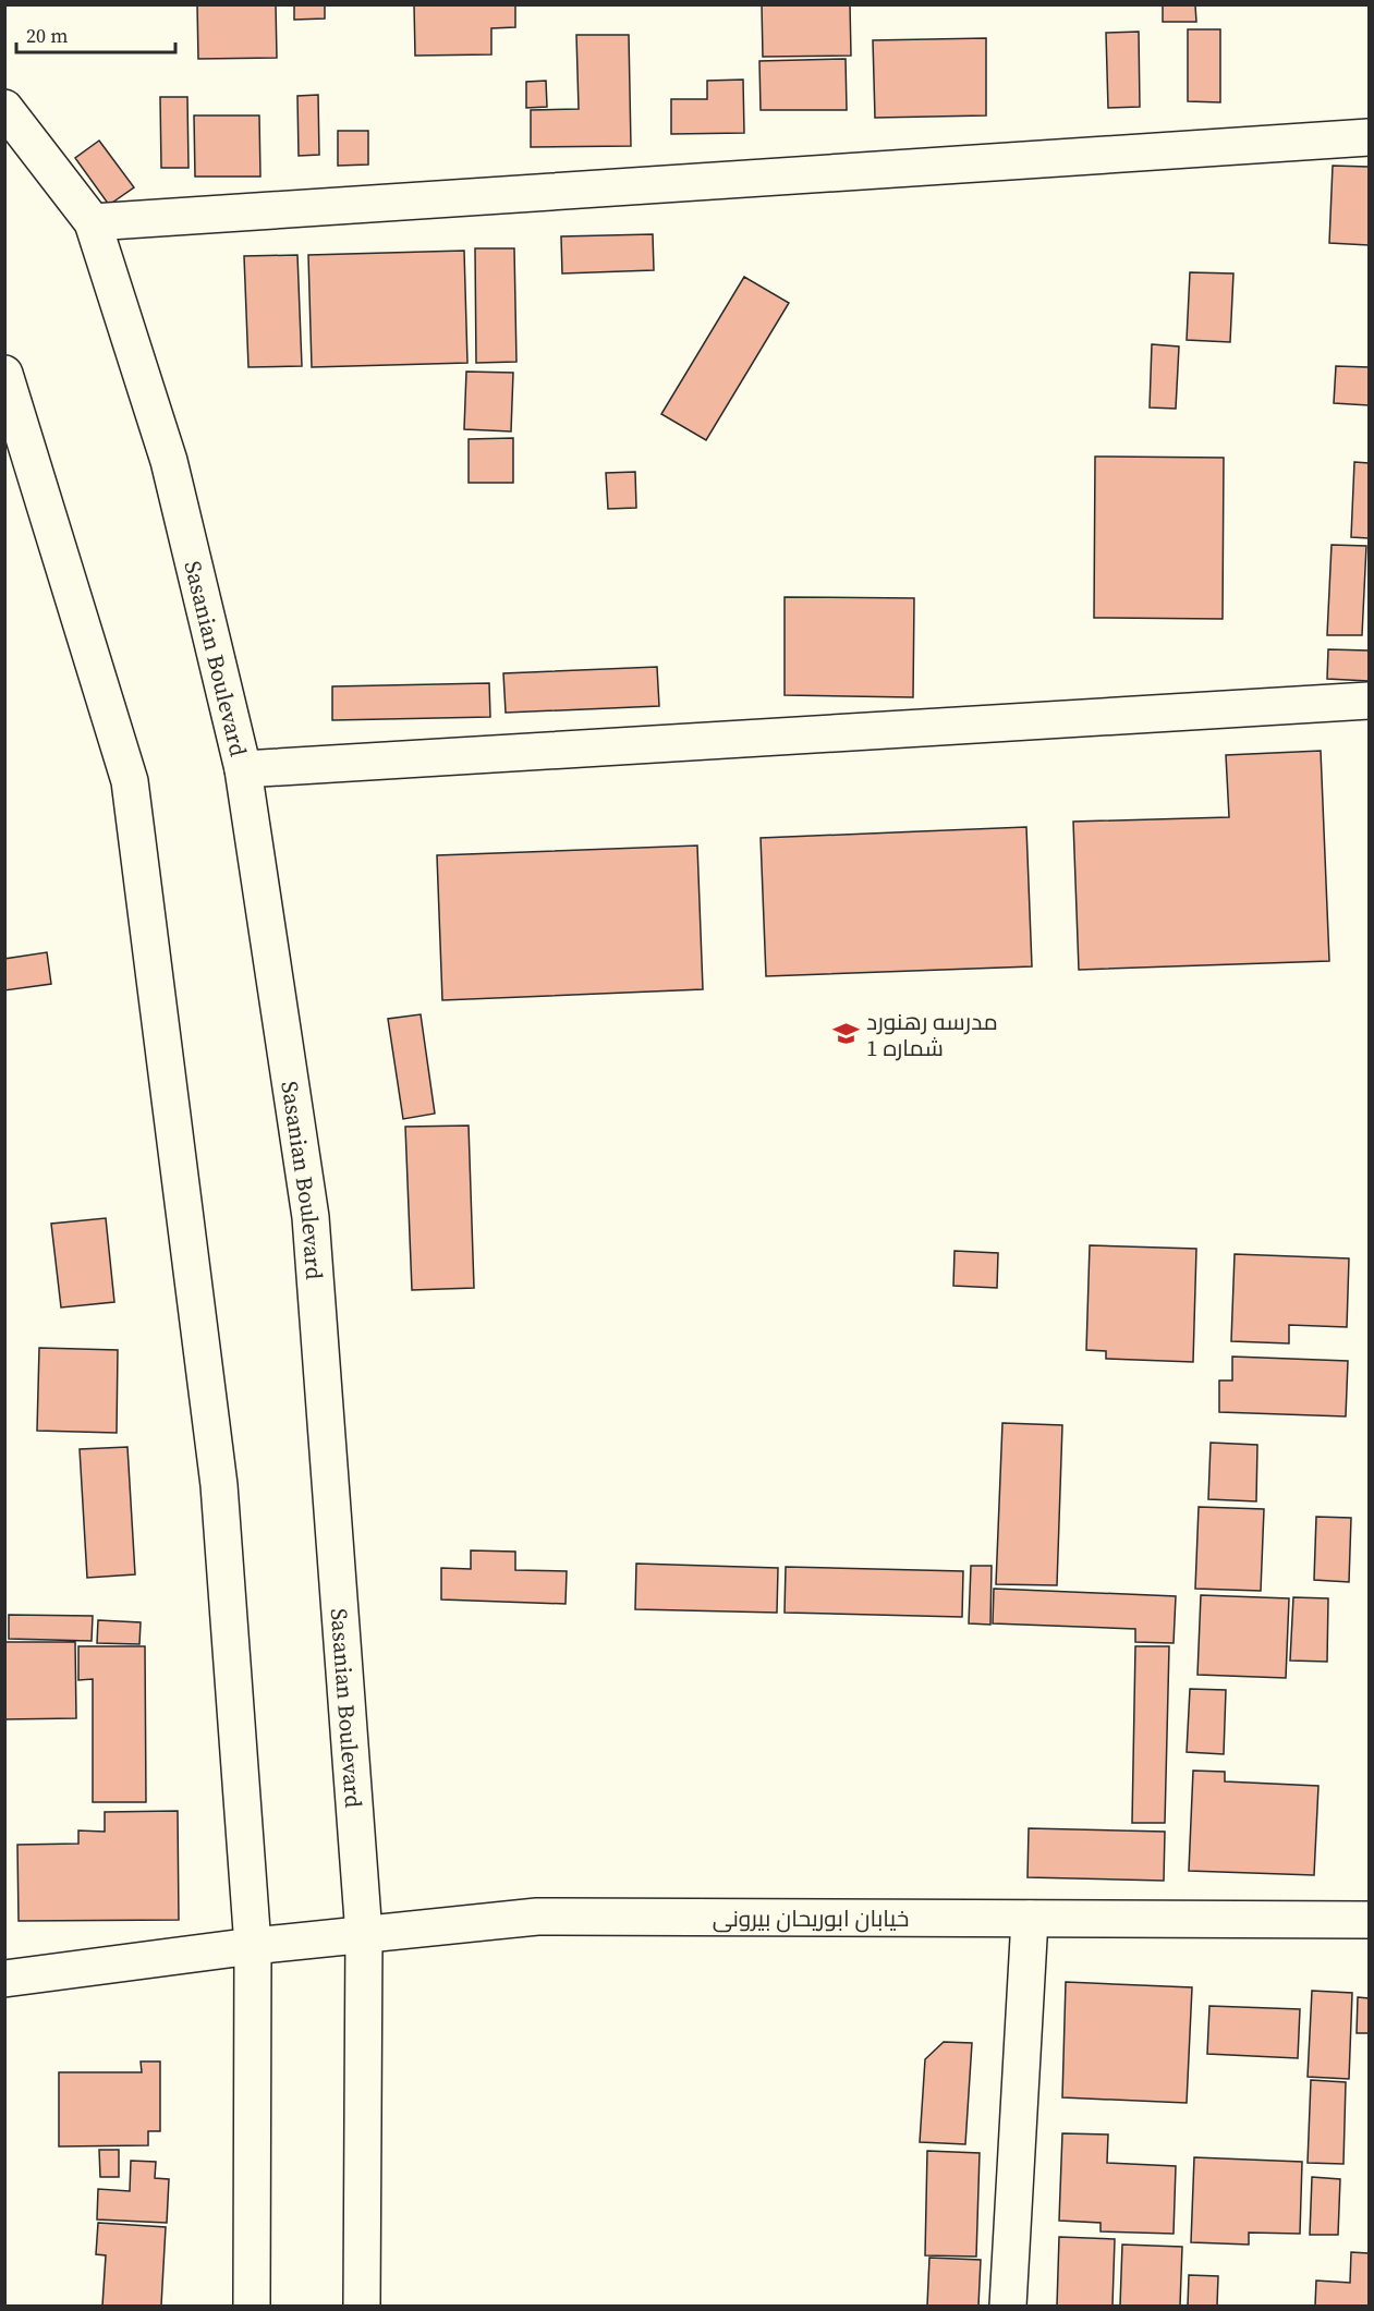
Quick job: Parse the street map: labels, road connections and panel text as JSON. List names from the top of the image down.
{
  "streets": {
    "main road": ["Sasanian Boulevard", "خیابان ابوریحان بیرونی"]
  },
  "crossings": [
    ["Sasanian Boulevard", "خیابان ابوریحان بیرونی"]
  ],
  "places": {
    "school or university": ["مدرسه رهنورد شماره 1"]
  },
  "scale_bar": "20 m"
}
